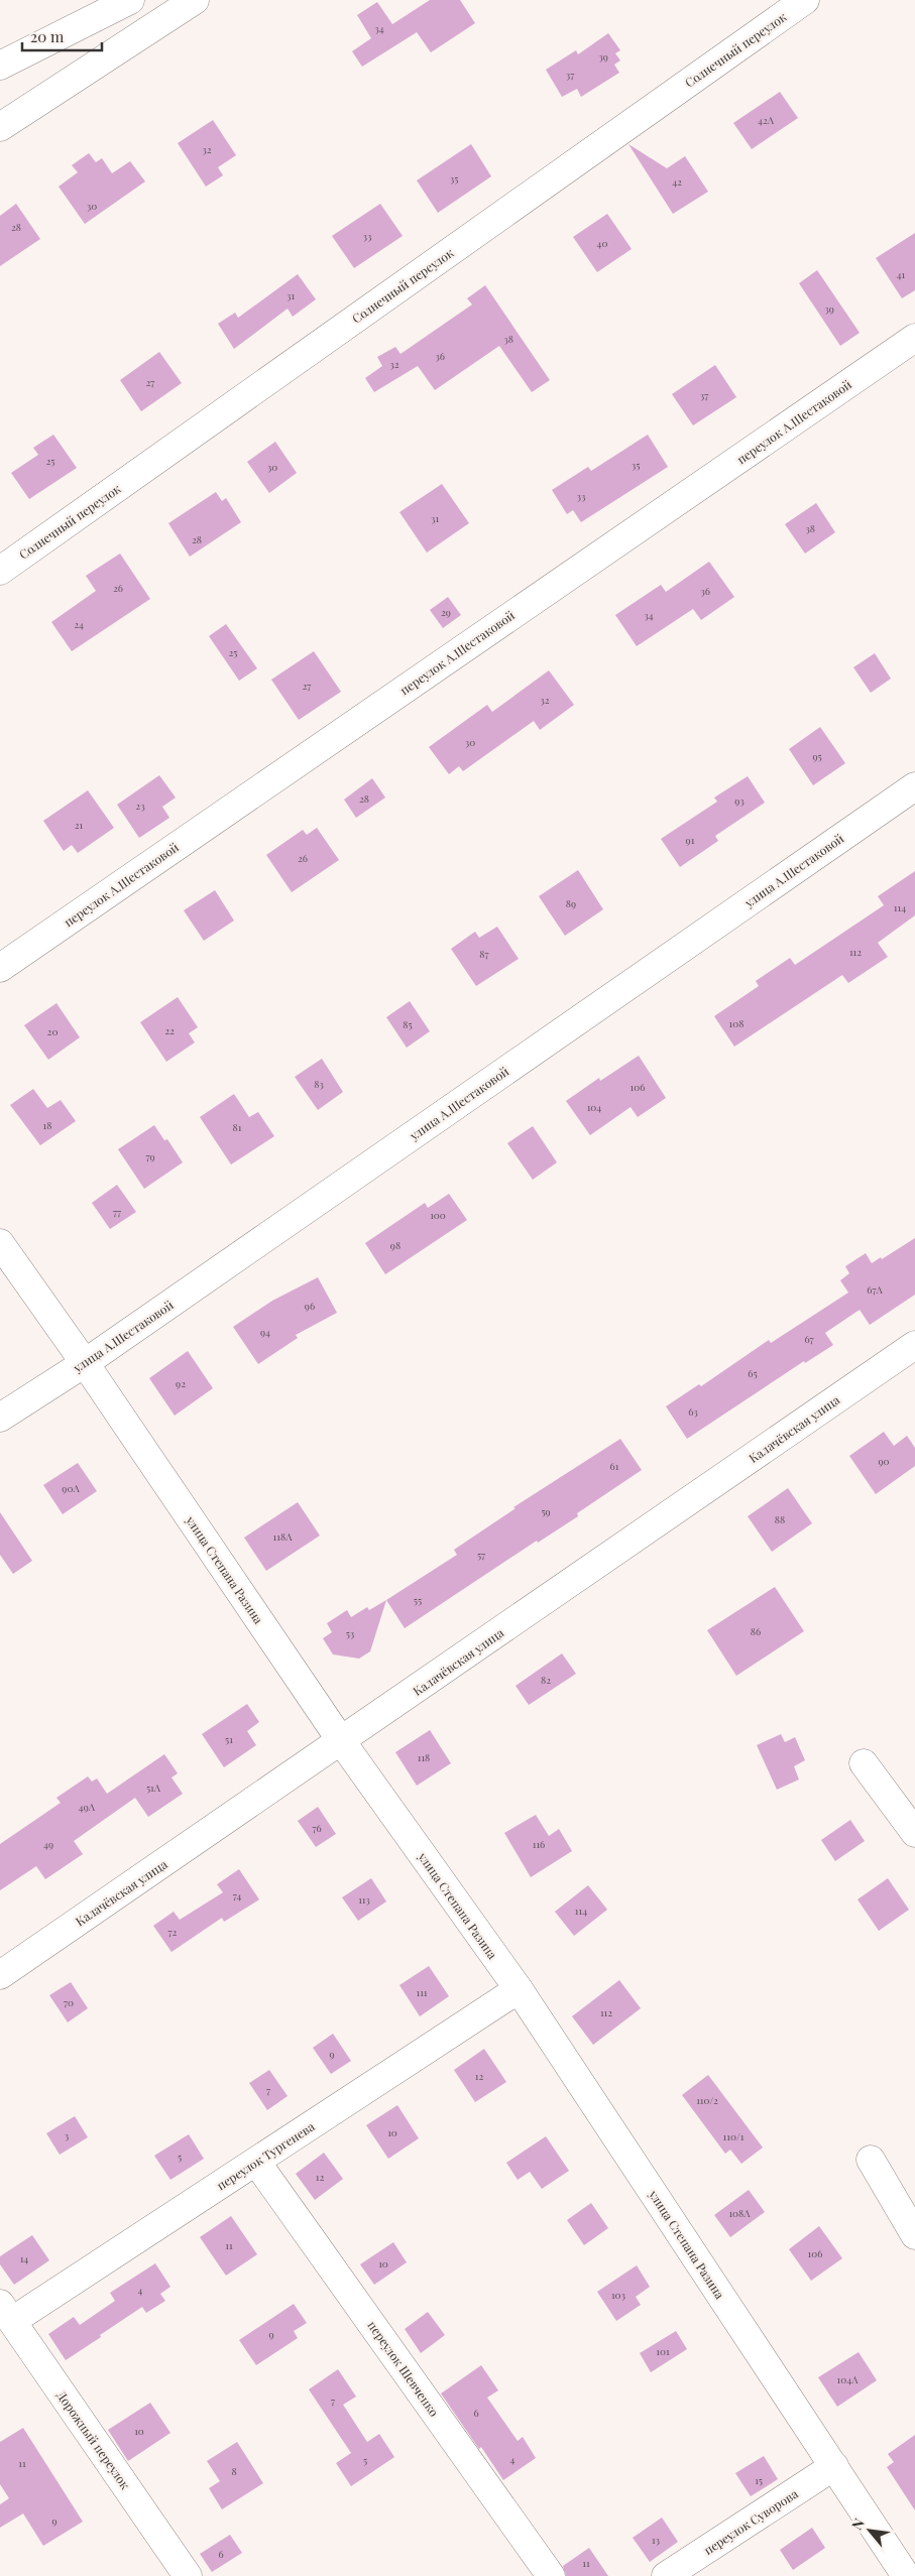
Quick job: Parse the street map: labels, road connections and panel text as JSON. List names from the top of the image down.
{
  "streets": {
    "street": [
      "Солнечный переулок",
      "переулок А.Шестаковой",
      "улица А.Шестаковой",
      "Калачёвская улица",
      "улица Степана Разина",
      "переулок Тургенева",
      "переулок Шевченко",
      "Дорожный переулок",
      "переулок Суворова"
    ]
  },
  "crossings": [
    ["улица А.Шестаковой", "улица Степана Разина"],
    ["Калачёвская улица", "улица Степана Разина"],
    ["улица Степана Разина", "переулок Тургенева"],
    ["улица Степана Разина", "переулок Суворова"],
    ["переулок Тургенева", "переулок Шевченко"],
    ["переулок Тургенева", "Дорожный переулок"]
  ],
  "house_numbers": [
    "34",
    "39",
    "37",
    "42А",
    "32",
    "35",
    "42",
    "30",
    "28",
    "33",
    "40",
    "41",
    "31",
    "39",
    "38",
    "36",
    "32",
    "27",
    "37",
    "25",
    "35",
    "30",
    "33",
    "31",
    "38",
    "28",
    "26",
    "36",
    "29",
    "34",
    "24",
    "25",
    "27",
    "32",
    "30",
    "95",
    "28",
    "93",
    "23",
    "21",
    "91",
    "26",
    "89",
    "114",
    "112",
    "87",
    "108",
    "85",
    "22",
    "20",
    "83",
    "106",
    "104",
    "18",
    "81",
    "79",
    "77",
    "100",
    "98",
    "67А",
    "96",
    "94",
    "67",
    "65",
    "92",
    "63",
    "90",
    "61",
    "90А",
    "59",
    "88",
    "118А",
    "57",
    "55",
    "86",
    "53",
    "82",
    "51",
    "118",
    "51А",
    "49А",
    "76",
    "49",
    "116",
    "74",
    "113",
    "114",
    "72",
    "111",
    "70",
    "112",
    "9",
    "12",
    "7",
    "110/2",
    "10",
    "3",
    "110/1",
    "5",
    "12",
    "108А",
    "11",
    "106",
    "14",
    "10",
    "4",
    "103",
    "9",
    "101",
    "104А",
    "7",
    "6",
    "10",
    "4",
    "5",
    "11",
    "8",
    "15",
    "9",
    "13",
    "6",
    "11"
  ],
  "scale_bar": "20 m",
  "north": "top left"
}
